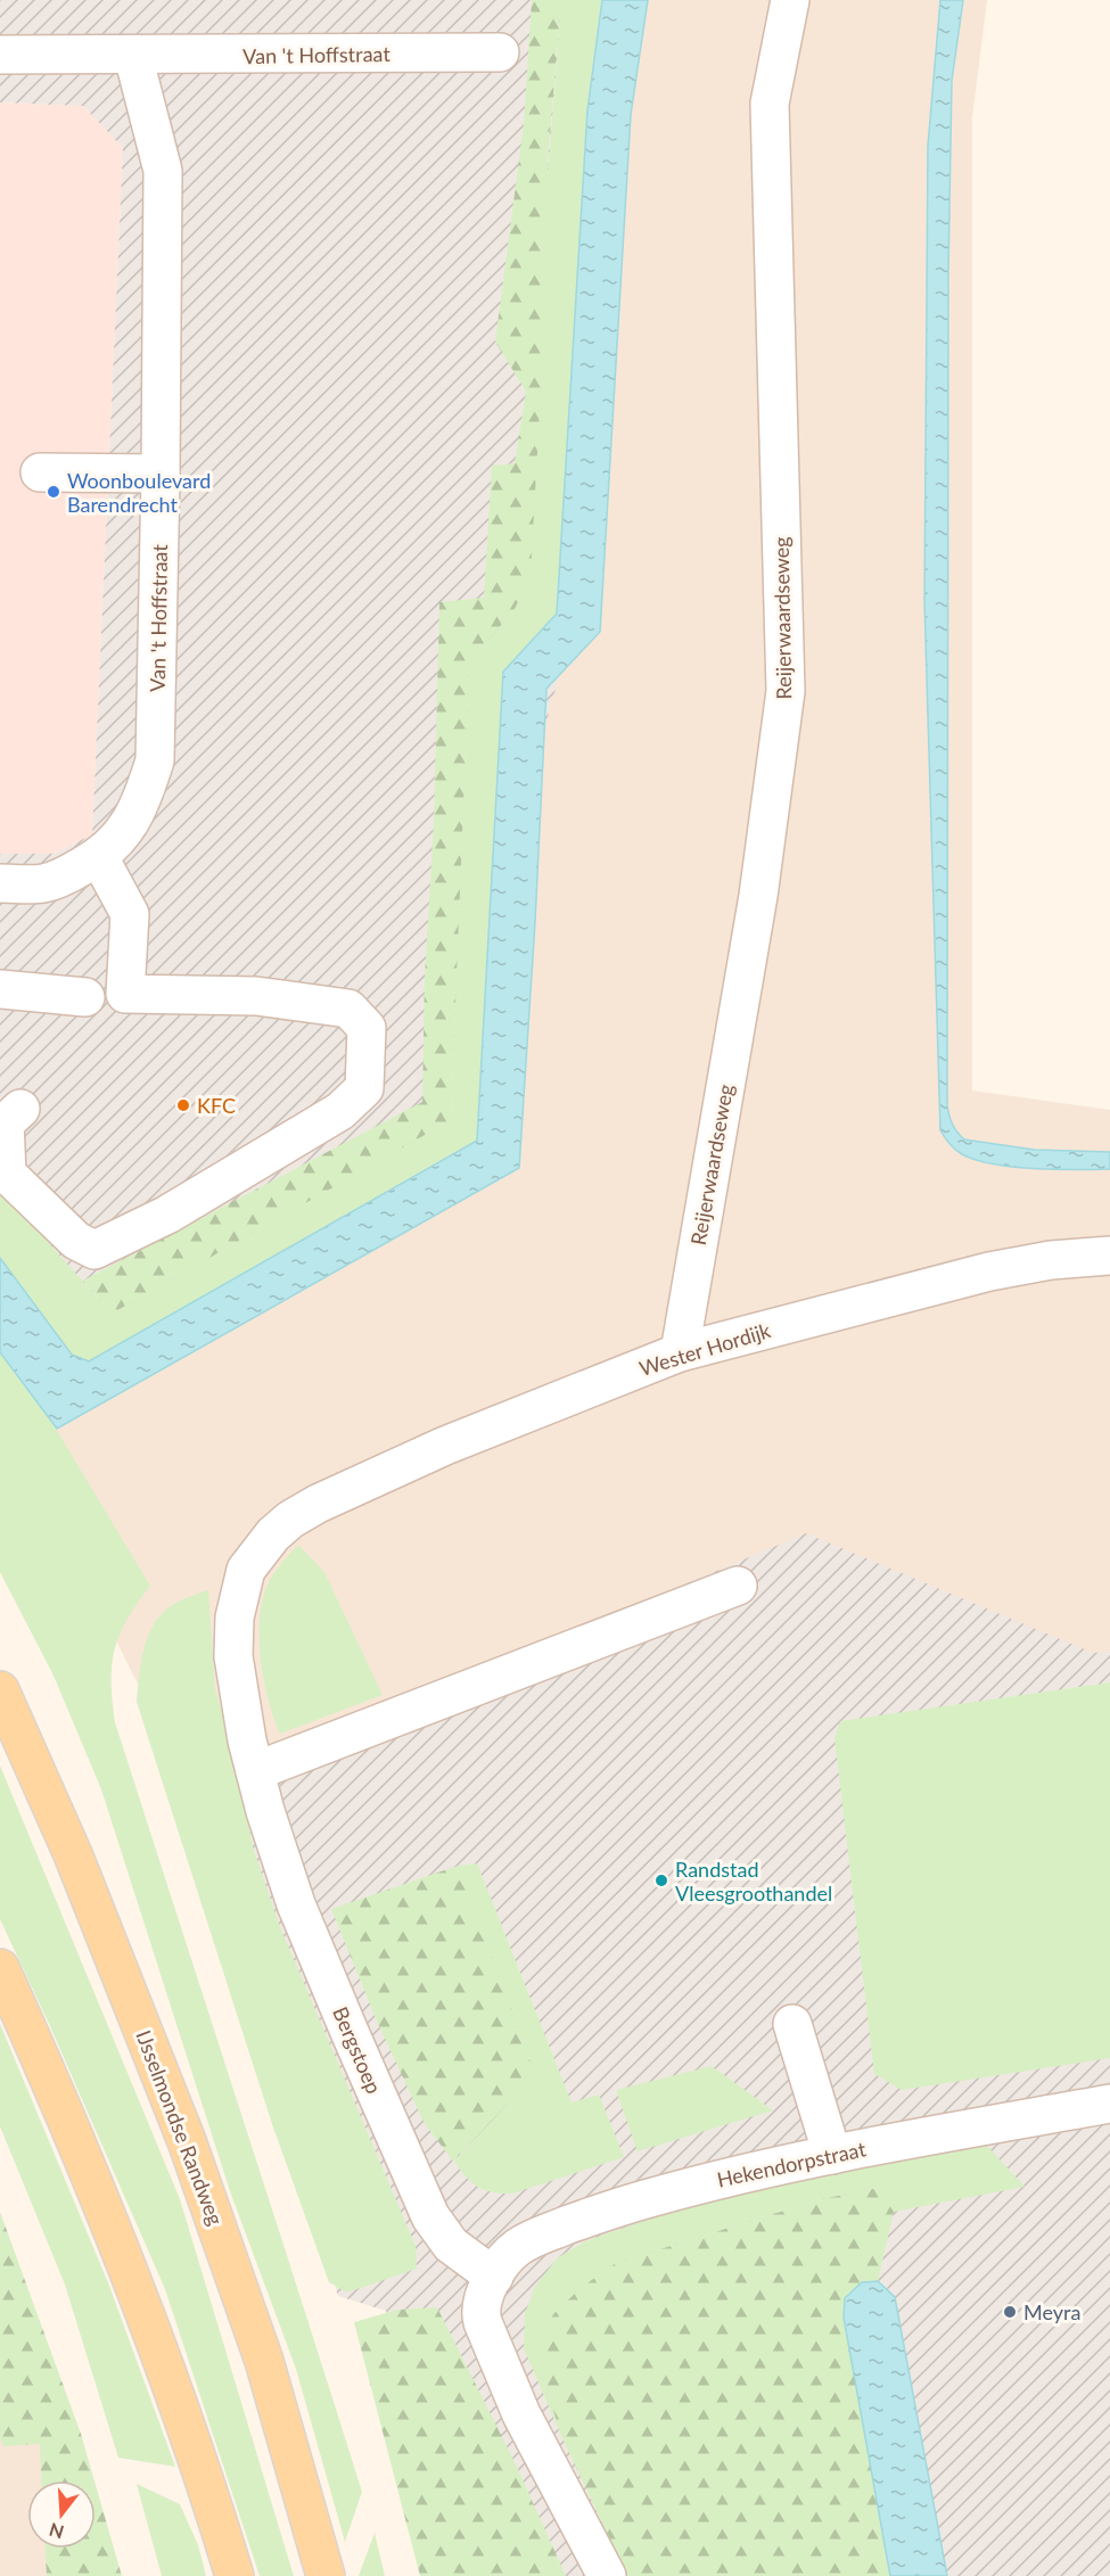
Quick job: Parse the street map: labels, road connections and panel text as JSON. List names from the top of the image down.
{
  "streets": {
    "main road": ["IJsselmondse Randweg"],
    "street": [
      "Van 't Hoffstraat",
      "Reijerwaardseweg",
      "Wester Hordijk",
      "Bergstoep",
      "Hekendorpstraat"
    ]
  },
  "crossings": [
    ["Reijerwaardseweg", "Wester Hordijk"],
    ["Wester Hordijk", "Bergstoep"],
    ["Bergstoep", "Hekendorpstraat"]
  ],
  "places": [
    "Woonboulevard Barendrecht",
    "KFC",
    "Randstad Vleesgroothandel",
    "Meyra"
  ],
  "north": "bottom"
}
